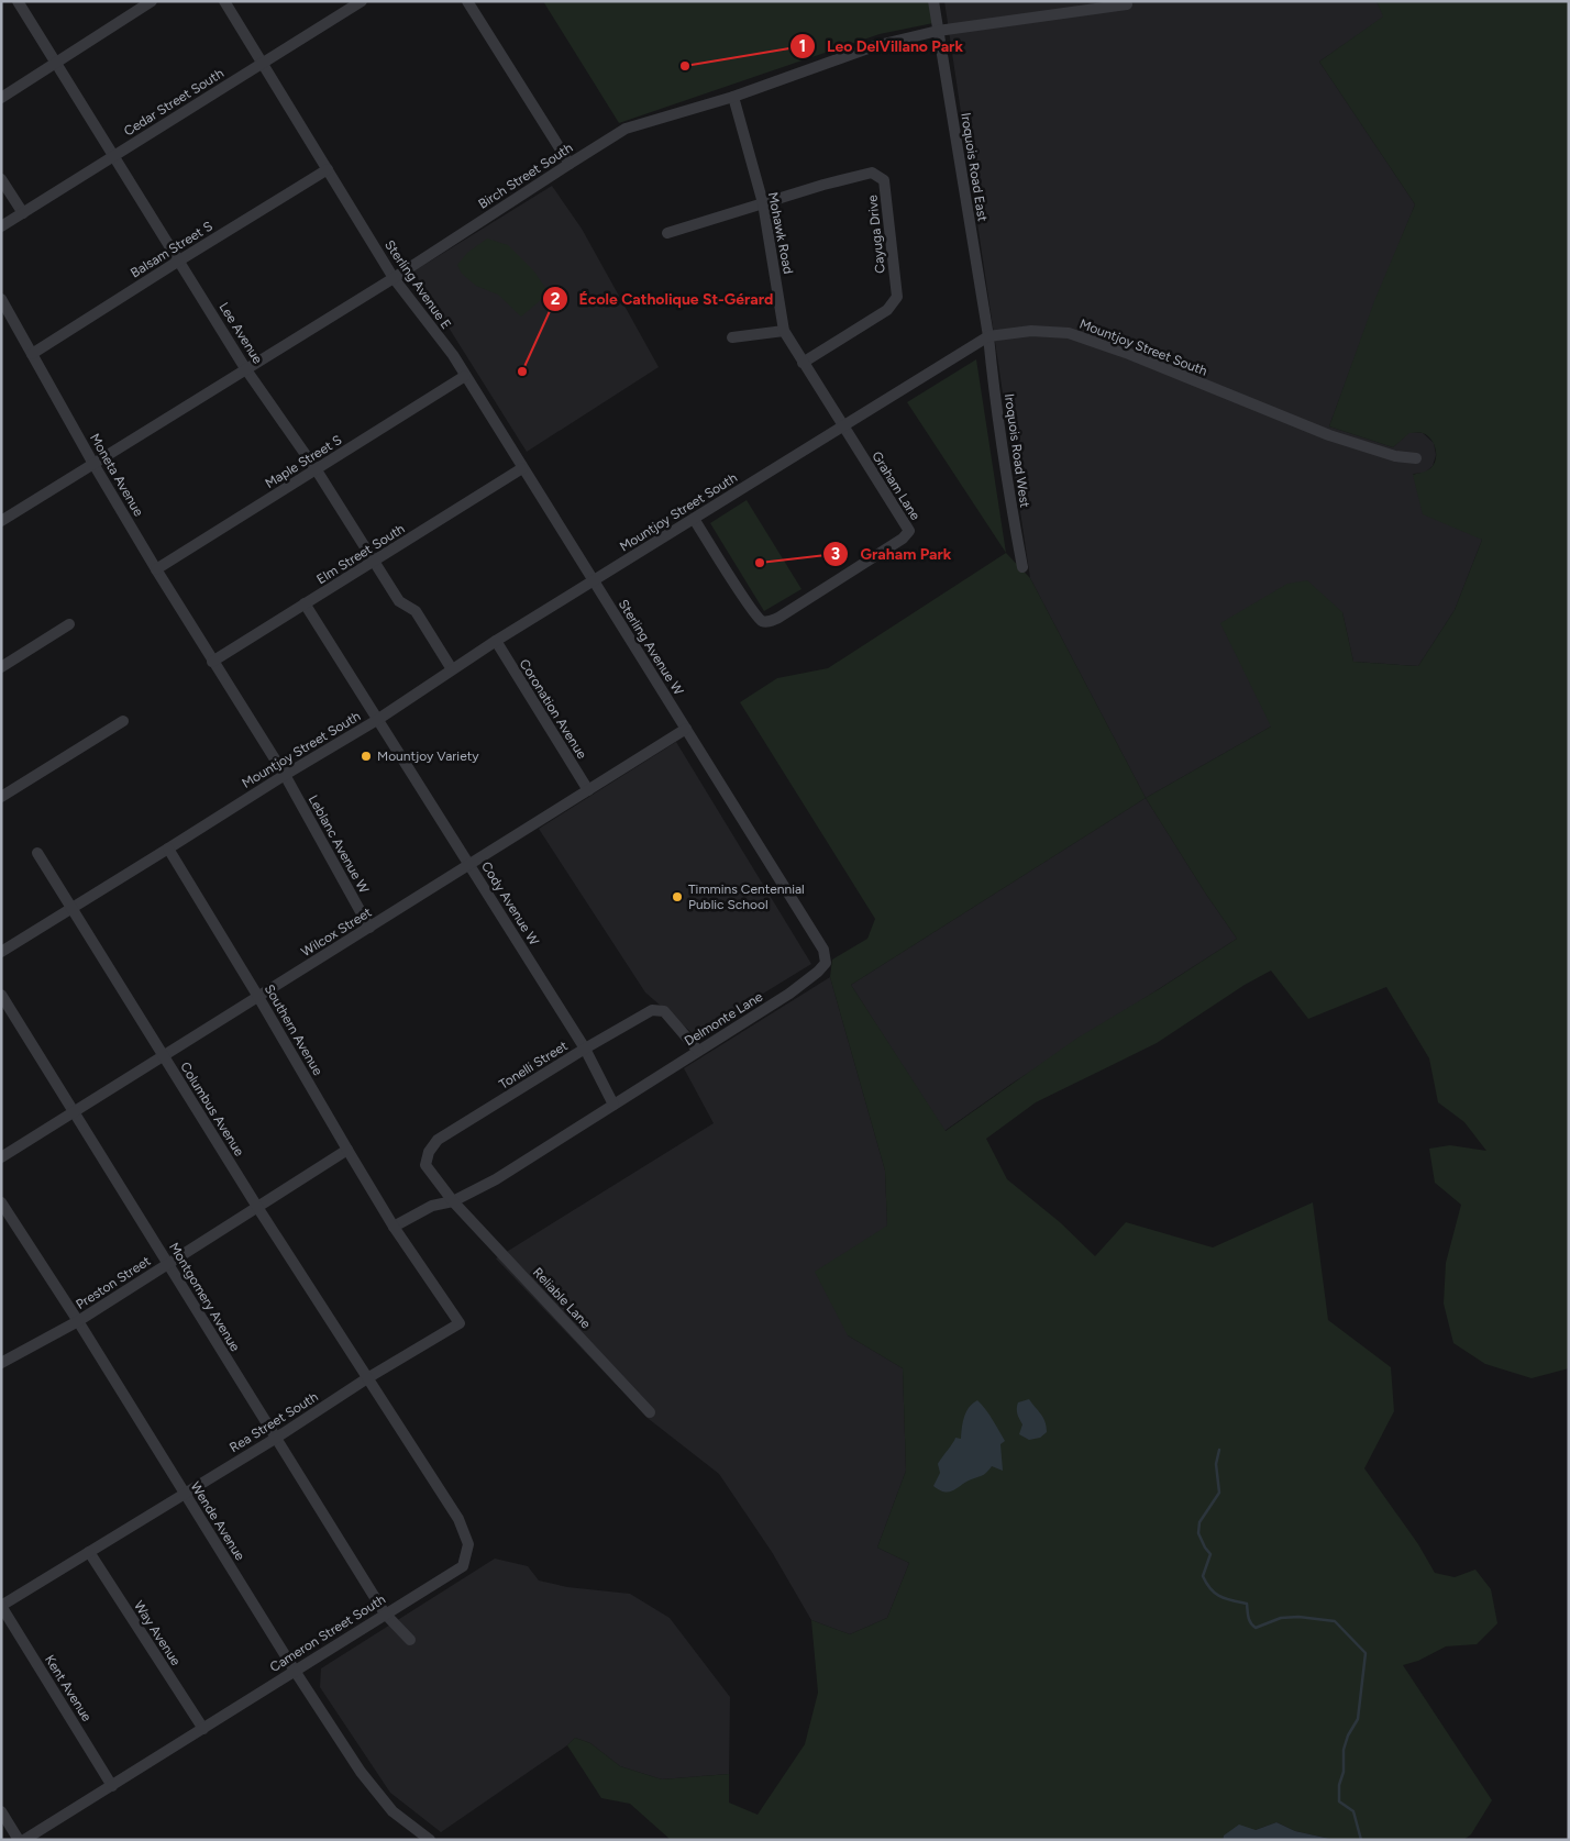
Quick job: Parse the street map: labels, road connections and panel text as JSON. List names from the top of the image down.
{
  "streets": {
    "street": [
      "Cedar Street South",
      "Iroquois Road East",
      "Birch Street South",
      "Mohawk Road",
      "Cayuga Drive",
      "Balsam Street S",
      "Sterling Avenue E",
      "Lee Avenue",
      "Mountjoy Street South",
      "Iroquois Road West",
      "Maple Street S",
      "Moneta Avenue",
      "Graham Lane",
      "Elm Street South",
      "Sterling Avenue W",
      "Coronation Avenue",
      "Leblanc Avenue W",
      "Cody Avenue W",
      "Wilcox Street",
      "Delmonte Lane",
      "Southern Avenue",
      "Tonelli Street",
      "Columbus Avenue",
      "Preston Street",
      "Montgomery Avenue",
      "Reliable Lane",
      "Rea Street South",
      "Wende Avenue",
      "Way Avenue",
      "Cameron Street South",
      "Kent Avenue"
    ]
  },
  "crossings": [
    ["Cedar Street South", "Sterling Avenue E"],
    ["Cedar Street South", "Lee Avenue"],
    ["Iroquois Road East", "Birch Street South"],
    ["Iroquois Road East", "Mountjoy Street South"],
    ["Iroquois Road East", "Iroquois Road West"],
    ["Birch Street South", "Mohawk Road"],
    ["Birch Street South", "Sterling Avenue E"],
    ["Birch Street South", "Lee Avenue"],
    ["Birch Street South", "Moneta Avenue"],
    ["Mohawk Road", "Cayuga Drive"],
    ["Mohawk Road", "Mountjoy Street South"],
    ["Mohawk Road", "Graham Lane"],
    ["Balsam Street S", "Sterling Avenue E"],
    ["Balsam Street S", "Lee Avenue"],
    ["Balsam Street S", "Moneta Avenue"],
    ["Sterling Avenue E", "Mountjoy Street South"],
    ["Sterling Avenue E", "Maple Street S"],
    ["Sterling Avenue E", "Elm Street South"],
    ["Sterling Avenue E", "Sterling Avenue W"],
    ["Lee Avenue", "Mountjoy Street South"],
    ["Lee Avenue", "Maple Street S"],
    ["Lee Avenue", "Elm Street South"],
    ["Mountjoy Street South", "Iroquois Road West"],
    ["Mountjoy Street South", "Graham Lane"],
    ["Mountjoy Street South", "Sterling Avenue W"],
    ["Mountjoy Street South", "Coronation Avenue"],
    ["Mountjoy Street South", "Leblanc Avenue W"],
    ["Mountjoy Street South", "Cody Avenue W"],
    ["Mountjoy Street South", "Southern Avenue"],
    ["Mountjoy Street South", "Columbus Avenue"],
    ["Maple Street S", "Moneta Avenue"],
    ["Moneta Avenue", "Elm Street South"],
    ["Moneta Avenue", "Leblanc Avenue W"],
    ["Elm Street South", "Leblanc Avenue W"],
    ["Elm Street South", "Cody Avenue W"],
    ["Sterling Avenue W", "Wilcox Street"],
    ["Sterling Avenue W", "Delmonte Lane"],
    ["Coronation Avenue", "Wilcox Street"],
    ["Leblanc Avenue W", "Wilcox Street"],
    ["Cody Avenue W", "Wilcox Street"],
    ["Cody Avenue W", "Delmonte Lane"],
    ["Cody Avenue W", "Tonelli Street"],
    ["Wilcox Street", "Delmonte Lane"],
    ["Wilcox Street", "Southern Avenue"],
    ["Wilcox Street", "Columbus Avenue"],
    ["Wilcox Street", "Montgomery Avenue"],
    ["Delmonte Lane", "Southern Avenue"],
    ["Delmonte Lane", "Tonelli Street"],
    ["Delmonte Lane", "Reliable Lane"],
    ["Delmonte Lane", "Rea Street South"],
    ["Southern Avenue", "Preston Street"],
    ["Southern Avenue", "Rea Street South"],
    ["Tonelli Street", "Reliable Lane"],
    ["Columbus Avenue", "Preston Street"],
    ["Columbus Avenue", "Rea Street South"],
    ["Columbus Avenue", "Cameron Street South"],
    ["Preston Street", "Montgomery Avenue"],
    ["Preston Street", "Wende Avenue"],
    ["Montgomery Avenue", "Rea Street South"],
    ["Montgomery Avenue", "Cameron Street South"],
    ["Rea Street South", "Wende Avenue"],
    ["Rea Street South", "Way Avenue"],
    ["Rea Street South", "Cameron Street South"],
    ["Rea Street South", "Kent Avenue"],
    ["Wende Avenue", "Cameron Street South"],
    ["Way Avenue", "Cameron Street South"],
    ["Cameron Street South", "Kent Avenue"]
  ],
  "places": [
    "Leo DelVillano Park",
    "École Catholique St-Gérard",
    "Graham Park",
    "Mountjoy Variety",
    "Timmins Centennial Public School"
  ]
}
